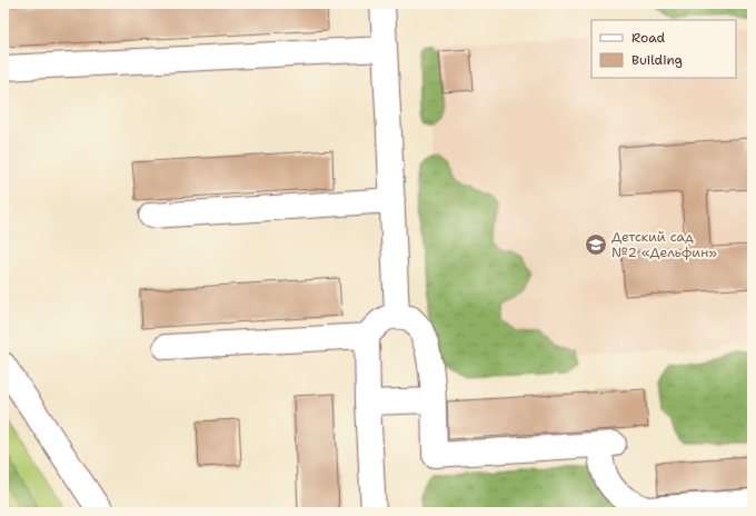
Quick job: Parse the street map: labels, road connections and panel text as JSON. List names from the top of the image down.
{
  "places": {
    "school or university": ["Детский сад №2 «Дельфин»"]
  },
  "legend": ["Road", "Building"]
}
